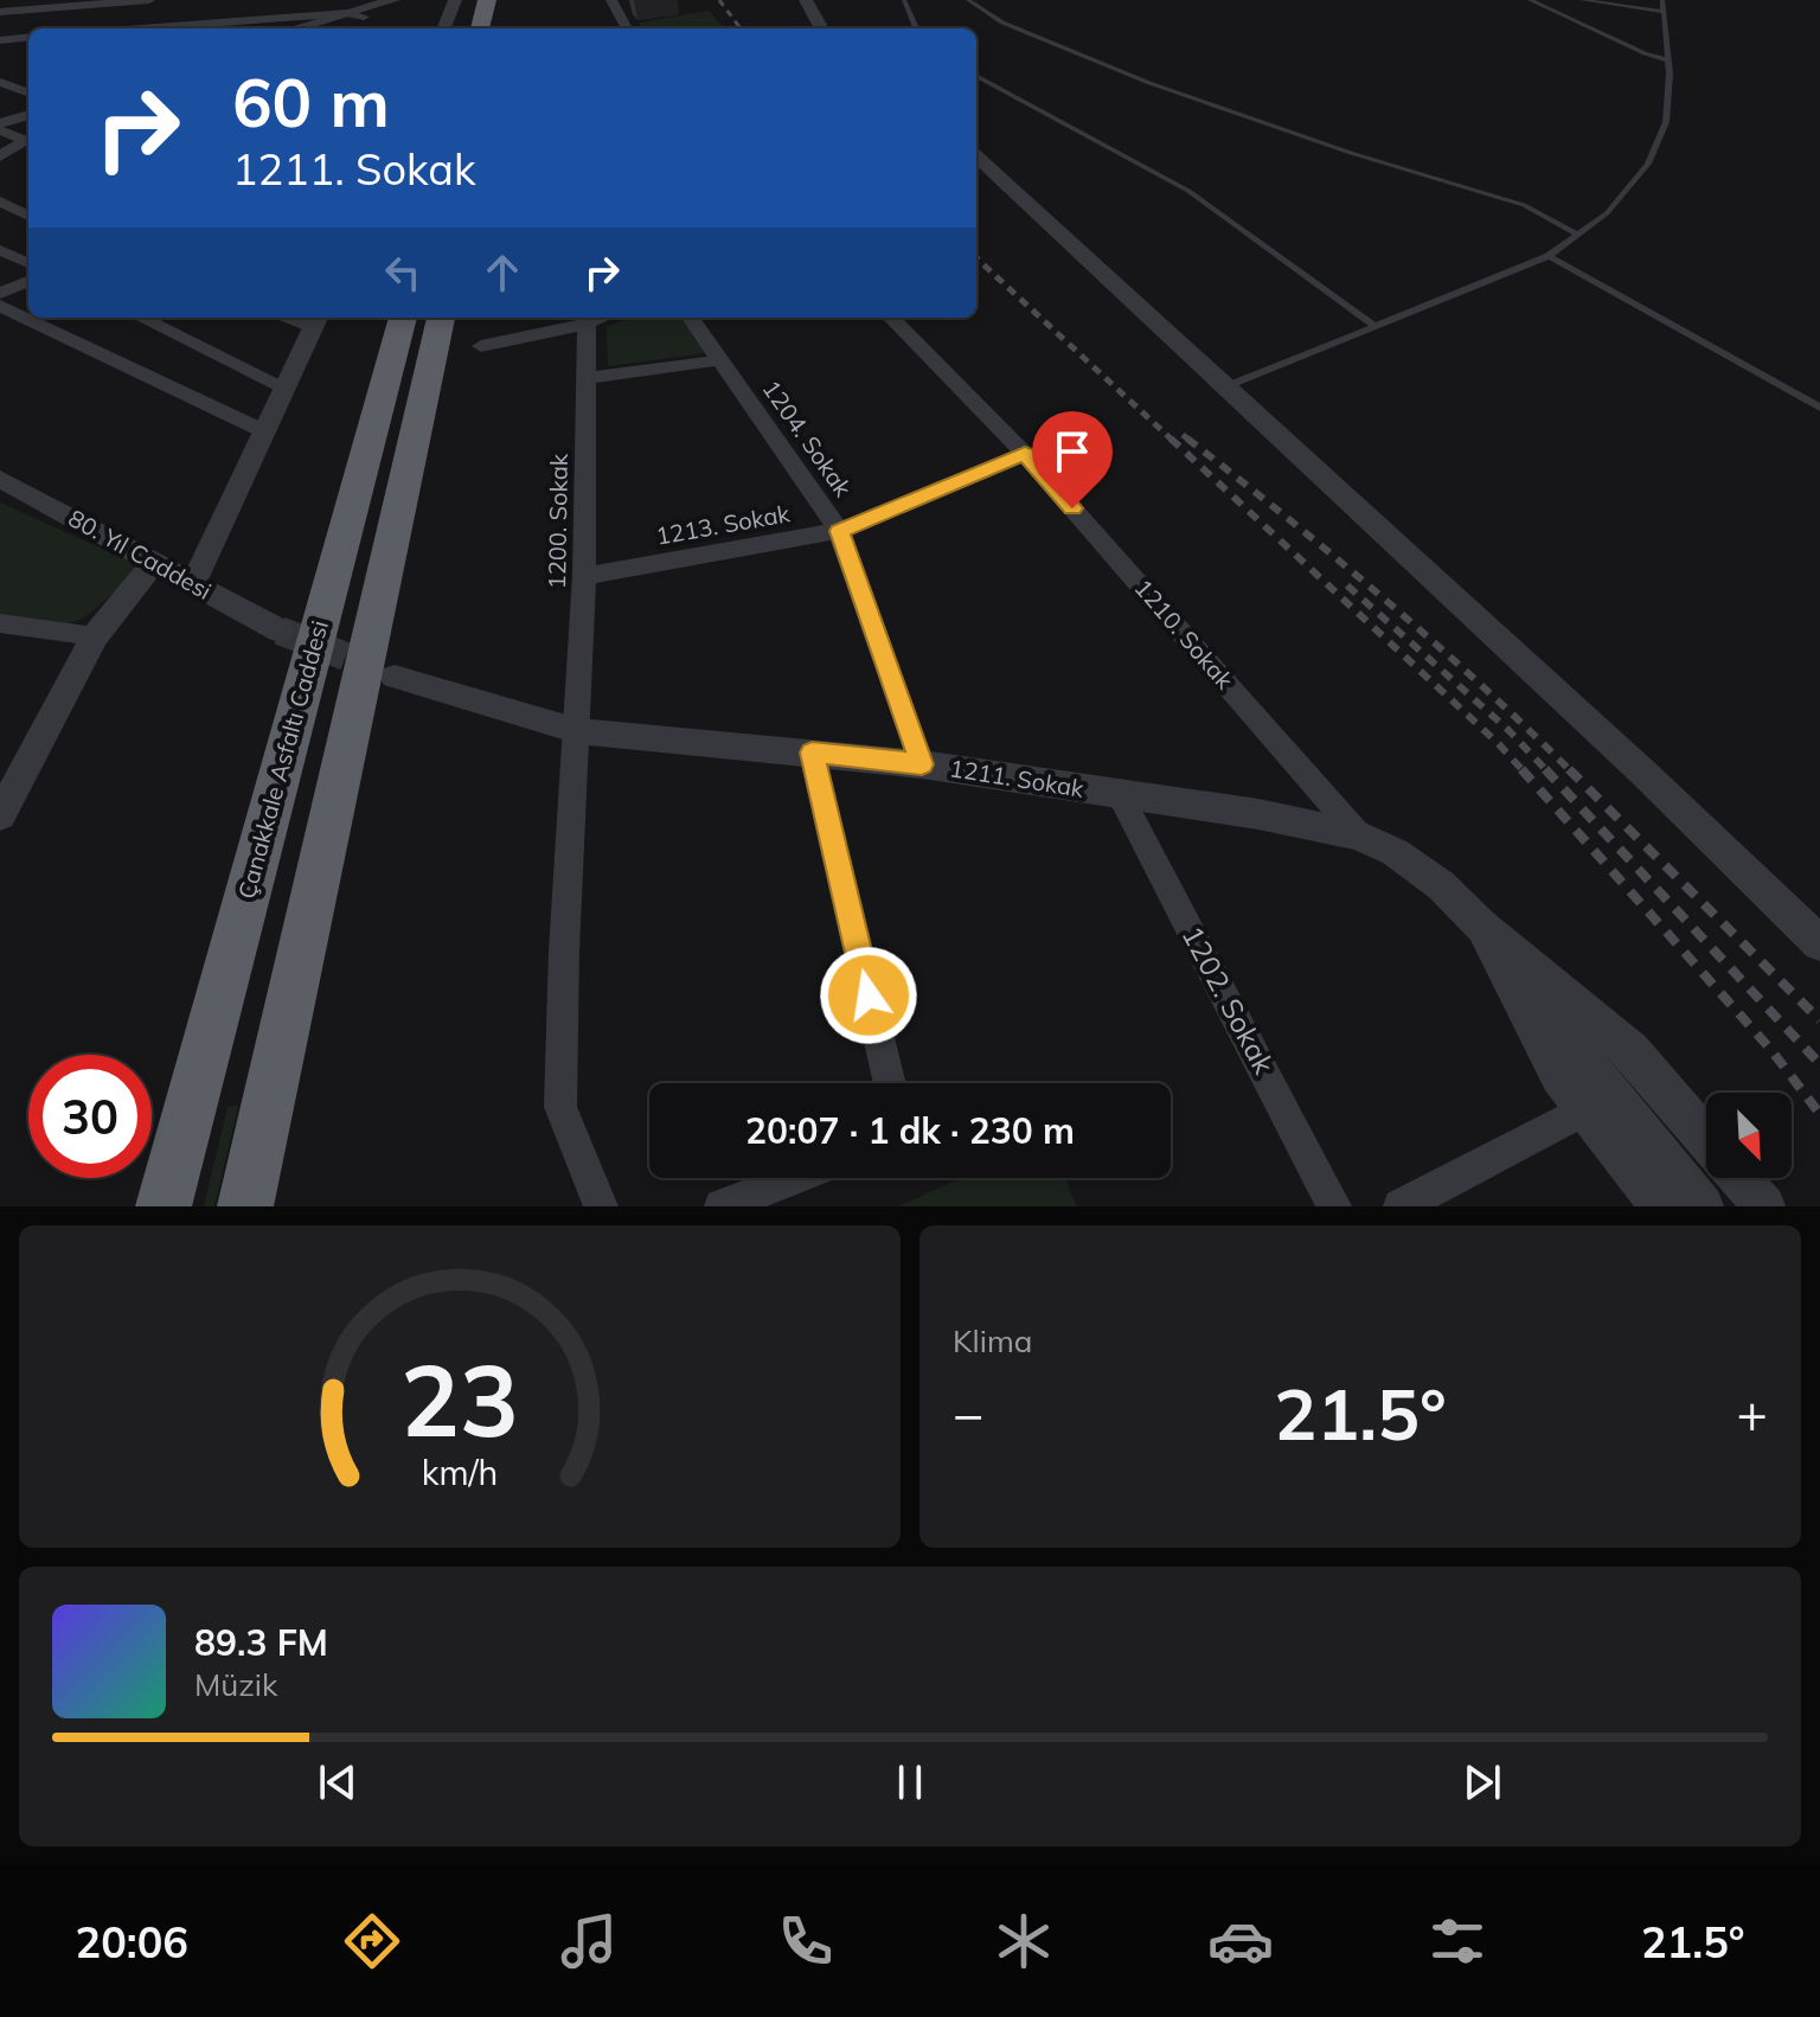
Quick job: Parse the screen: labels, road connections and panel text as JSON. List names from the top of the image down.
{
  "streets": {
    "highway": ["Çanakkale Asfaltı Caddesi"],
    "street": [
      "1204. Sokak",
      "1200. Sokak",
      "1213. Sokak",
      "80. Yıl Caddesi",
      "1210. Sokak",
      "1211. Sokak",
      "1202. Sokak"
    ]
  },
  "crossings": [
    ["1204. Sokak", "1213. Sokak"],
    ["1204. Sokak", "1211. Sokak"],
    ["1200. Sokak", "1213. Sokak"],
    ["1200. Sokak", "1211. Sokak"],
    ["1213. Sokak", "1210. Sokak"],
    ["1210. Sokak", "1211. Sokak"],
    ["1211. Sokak", "1202. Sokak"]
  ],
  "north": "bottom right",
  "page": {
    "turn": ["60 m", "1211. Sokak"],
    "limit": "30",
    "trip": "20:07 · 1 dk · 230 m",
    "tile": "Klima",
    "heat": ["−", "21.5°", "+"],
    "song": ["89.3 FM", "Müzik"],
    "tabs": ["20:06", "21.5°"],
    "gauge": ["23", "km/h"]
  }
}
